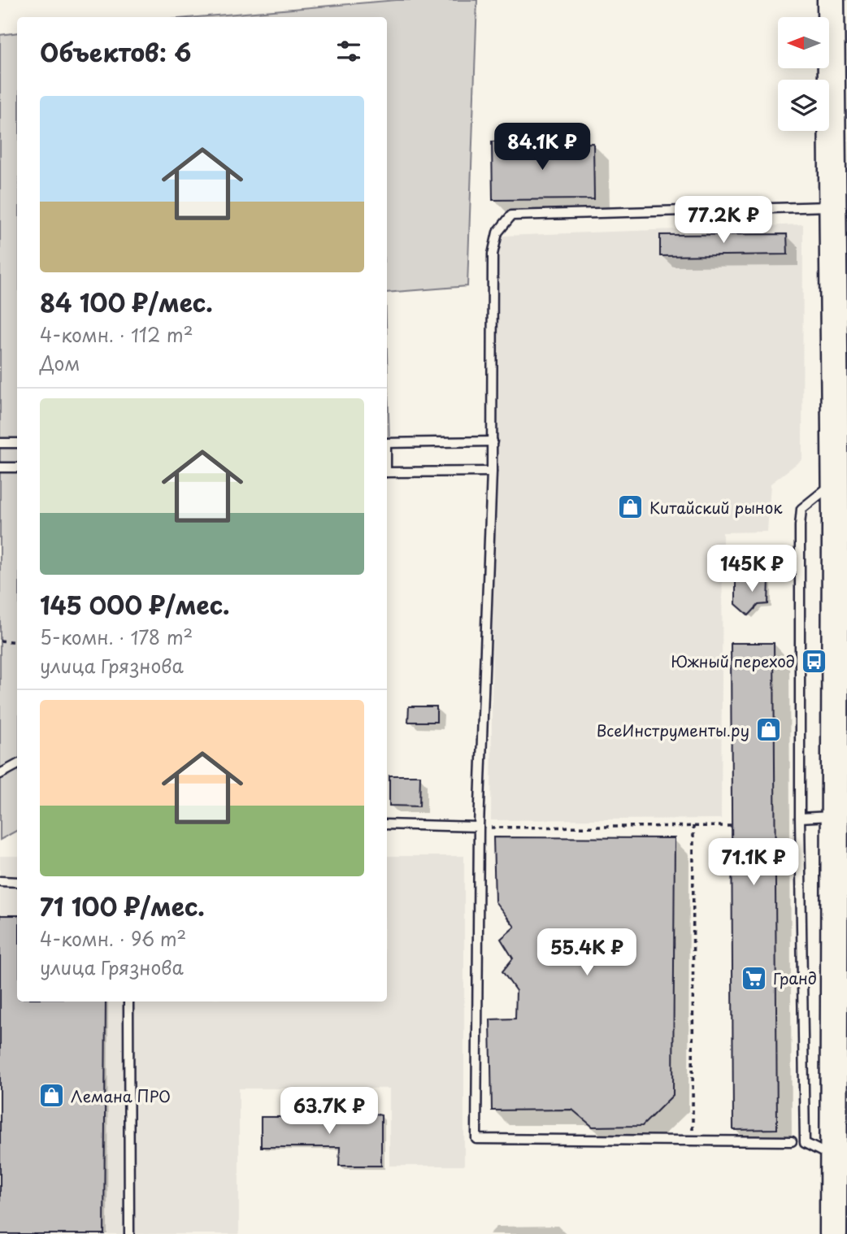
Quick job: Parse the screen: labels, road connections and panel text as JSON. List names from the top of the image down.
{
  "places": {
    "shop": ["Китайский рынок", "ВсеИнструменты.ру", "Лемана ПРО"],
    "bus stop": ["Южный переход"],
    "supermarket": ["Гранд"]
  },
  "north": "left",
  "page": {
    "heading": "Объектов: 6",
    "list": [
      {
        "name": "84 100 ₽/мес.",
        "note": "4-комн. · 112 m² · Дом"
      },
      {
        "name": "145 000 ₽/мес.",
        "note": "5-комн. · 178 m² · улица Грязнова"
      },
      {
        "name": "71 100 ₽/мес.",
        "note": "4-комн. · 96 m² · улица Грязнова"
      }
    ],
    "price": [
      "84.1K ₽",
      "77.2K ₽",
      "145K ₽",
      "71.1K ₽",
      "55.4K ₽",
      "63.7K ₽"
    ]
  }
}
